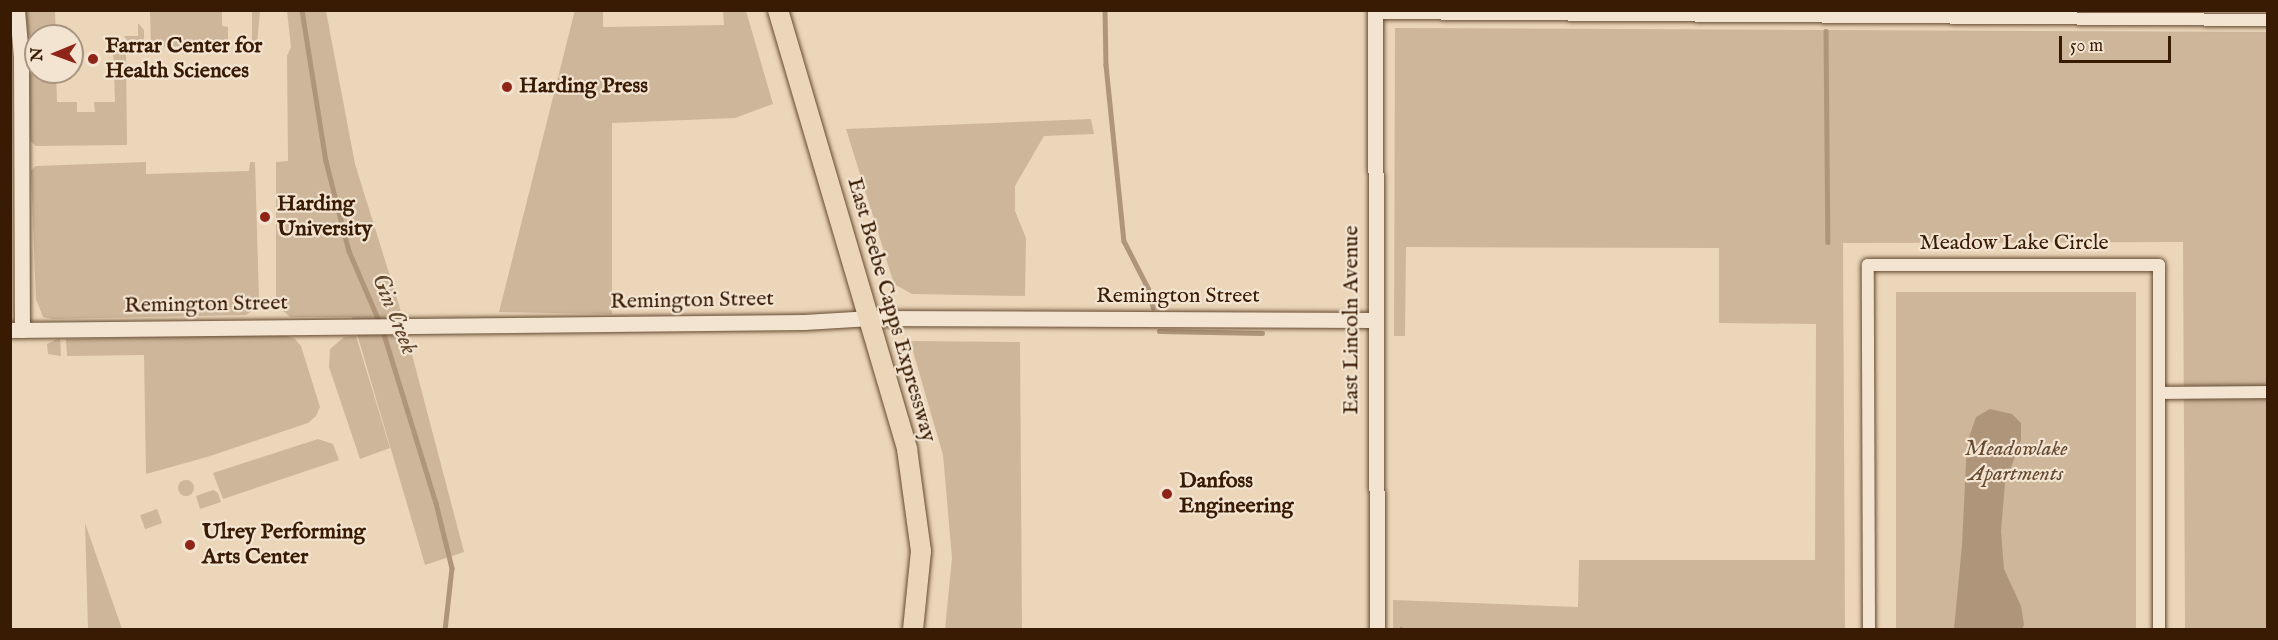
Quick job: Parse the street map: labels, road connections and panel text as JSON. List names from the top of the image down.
{
  "streets": {
    "main road": ["East Beebe Capps Expressway"],
    "street": ["Meadow Lake Circle", "Remington Street", "East Lincoln Avenue"]
  },
  "crossings": [
    ["Remington Street", "East Beebe Capps Expressway"],
    ["Remington Street", "East Lincoln Avenue"]
  ],
  "water": ["Gin Creek"],
  "parks": ["Meadowlake Apartments"],
  "places": [
    "Farrar Center for Health Sciences",
    "Harding Press",
    "Harding University",
    "Danfoss Engineering",
    "Ulrey Performing Arts Center"
  ],
  "scale_bar": "50 m",
  "north": "left"
}
